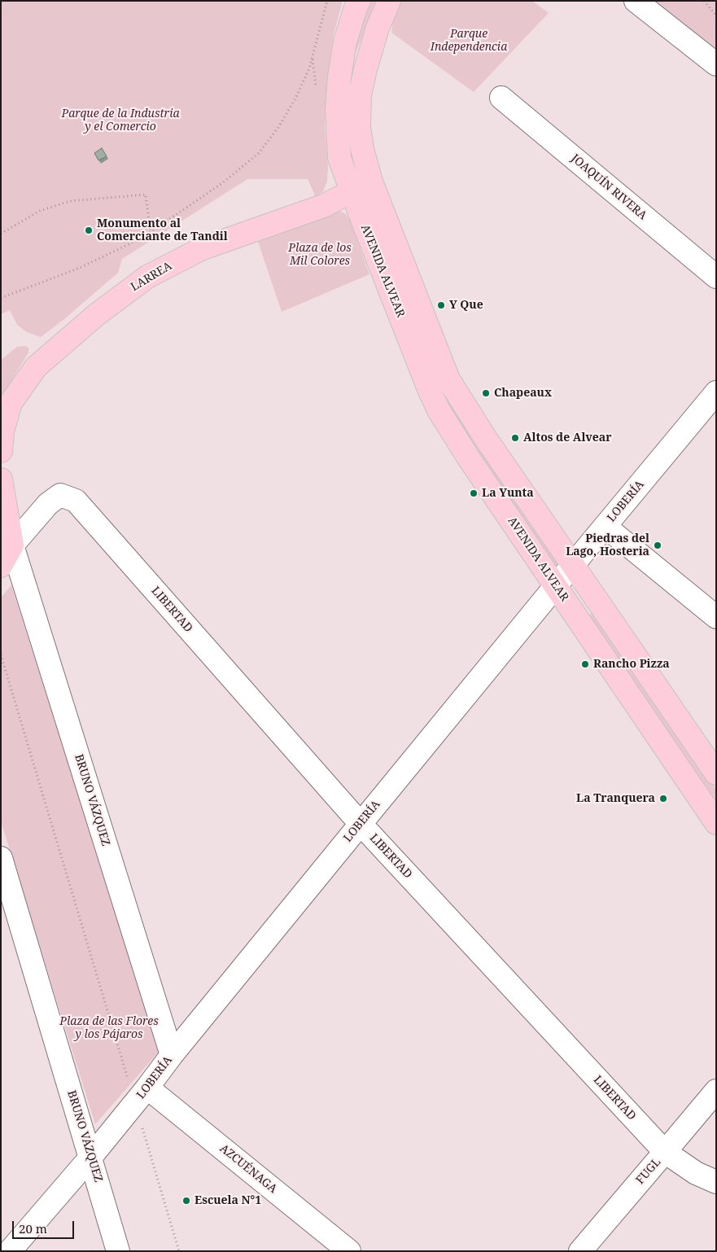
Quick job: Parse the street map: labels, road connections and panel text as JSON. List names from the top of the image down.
{
  "streets": {
    "main road": ["AVENIDA ALVEAR", "LARREA"],
    "street": [
      "JOAQUÍN RIVERA",
      "LOBERÍA",
      "LIBERTAD",
      "BRUNO VÁZQUEZ",
      "AZCUÉNAGA",
      "FUGL"
    ]
  },
  "crossings": [
    ["AVENIDA ALVEAR", "LARREA"],
    ["AVENIDA ALVEAR", "LOBERÍA"],
    ["LOBERÍA", "LIBERTAD"],
    ["LOBERÍA", "BRUNO VÁZQUEZ"],
    ["LOBERÍA", "AZCUÉNAGA"],
    ["LIBERTAD", "BRUNO VÁZQUEZ"],
    ["LIBERTAD", "FUGL"]
  ],
  "parks": [
    "Parque Independencia",
    "Parque de la Industria y el Comercio",
    "Plaza de los Mil Colores",
    "Plaza de las Flores y los Pájaros"
  ],
  "places": [
    "Monumento al Comerciante de Tandil",
    "Y Que",
    "Chapeaux",
    "Altos de Alvear",
    "La Yunta",
    "Piedras del Lago, Hosteria",
    "Rancho Pizza",
    "La Tranquera",
    "Escuela N°1"
  ],
  "scale_bar": "20 m"
}
